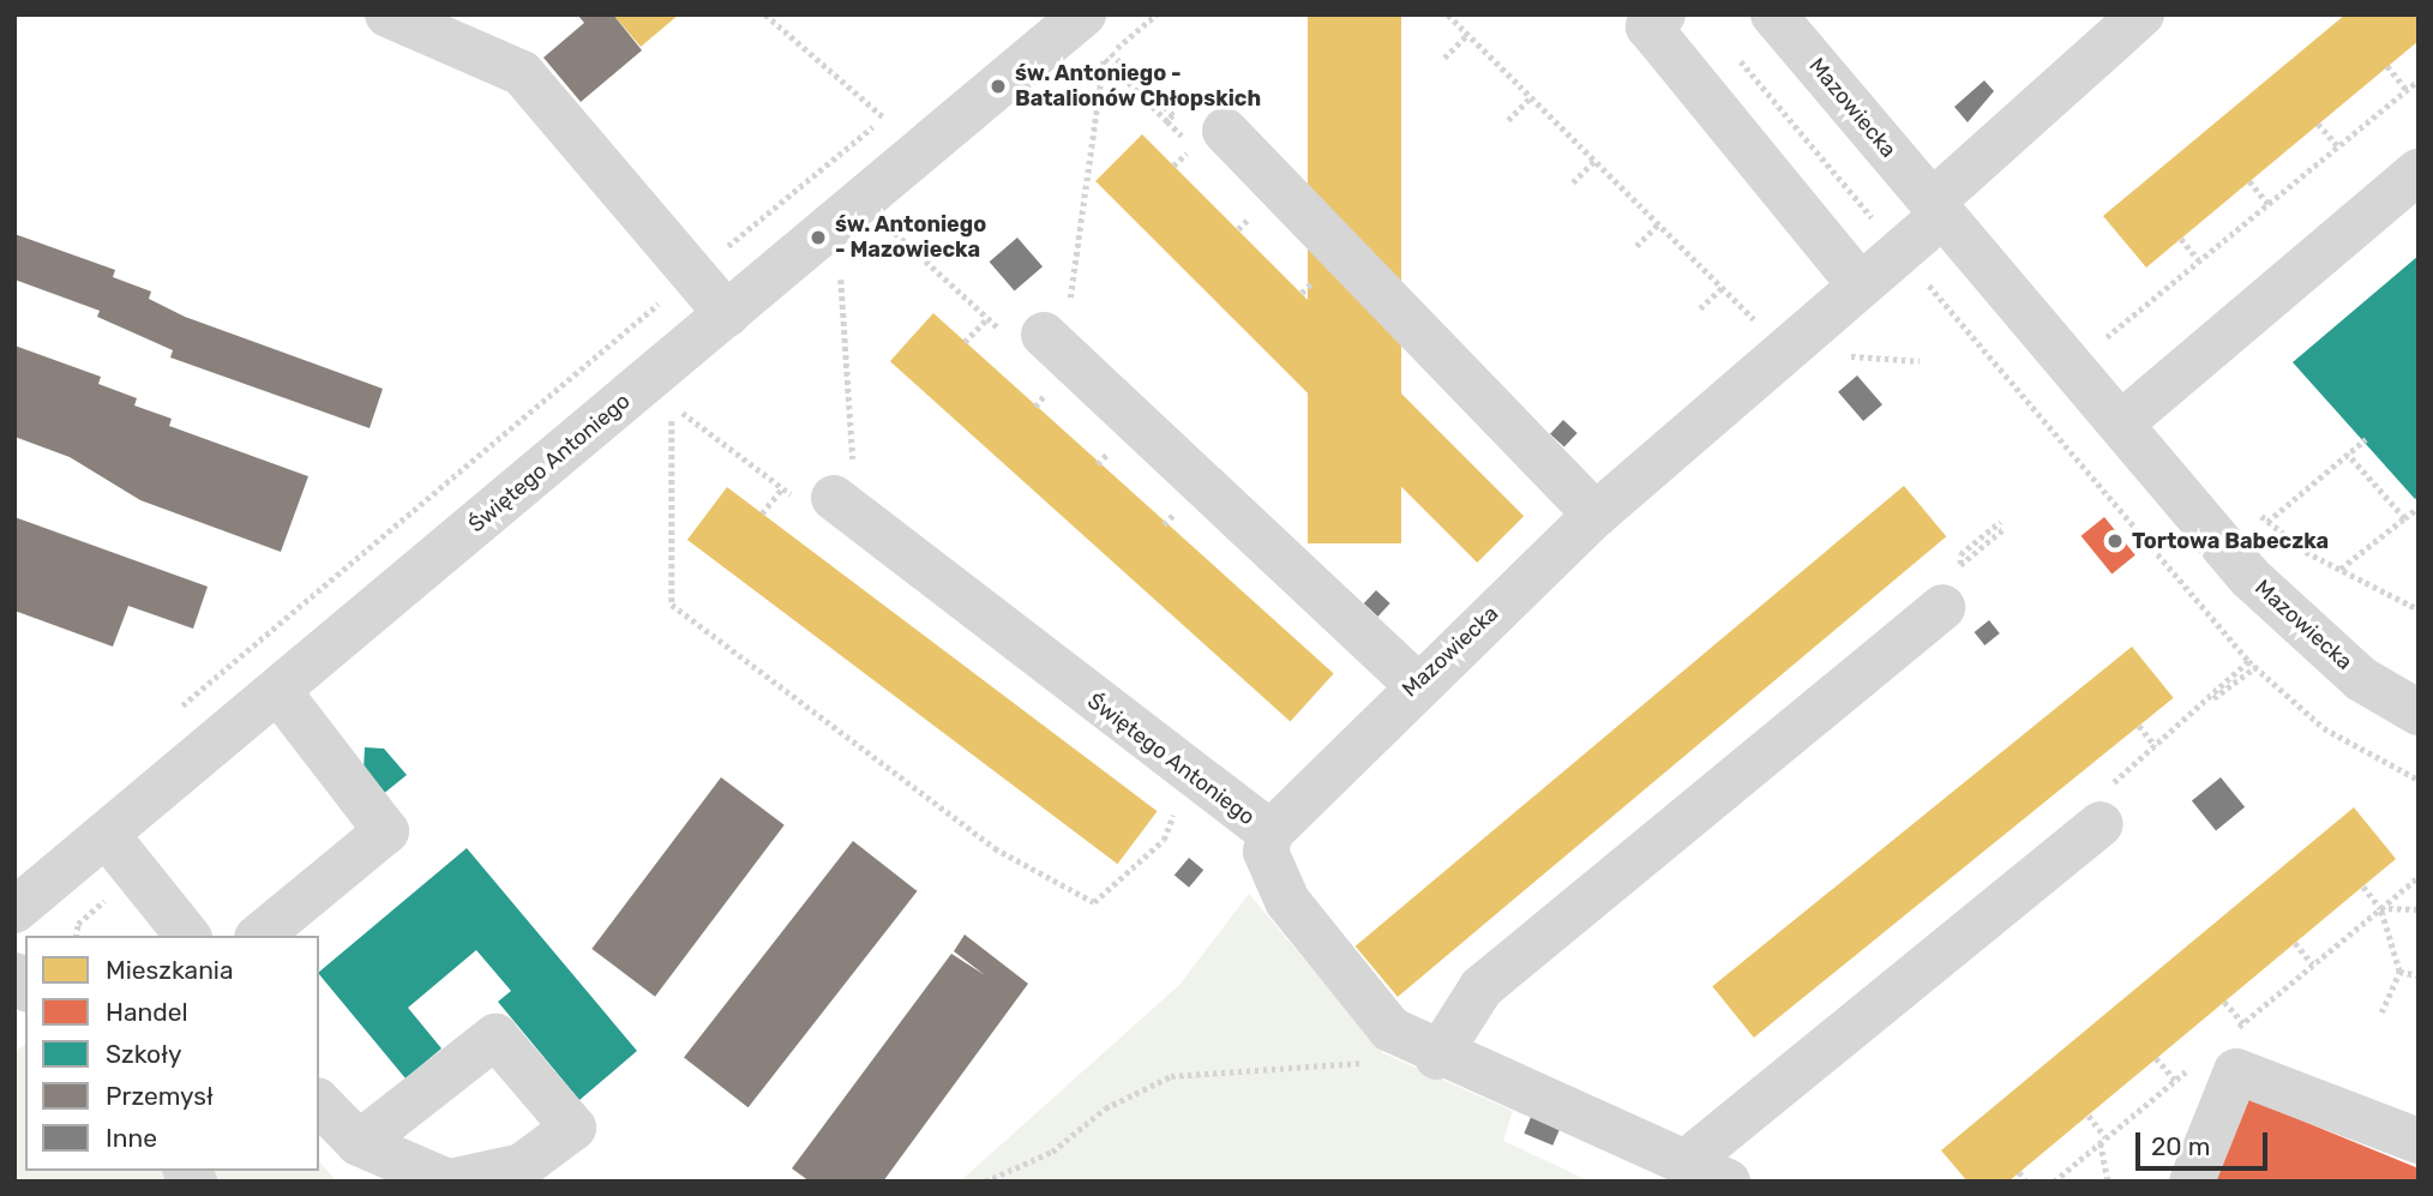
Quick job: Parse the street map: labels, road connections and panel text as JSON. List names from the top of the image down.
{
  "streets": {
    "street": ["Mazowiecka", "Świętego Antoniego"]
  },
  "crossings": [
    ["Mazowiecka", "Świętego Antoniego"]
  ],
  "places": ["św. Antoniego - Batalionów Chłopskich", "św. Antoniego - Mazowiecka", "Tortowa Babeczka"],
  "legend": [
    "Mieszkania",
    "Handel",
    "Szkoły",
    "Przemysł",
    "Inne"
  ],
  "scale_bar": "20 m"
}
